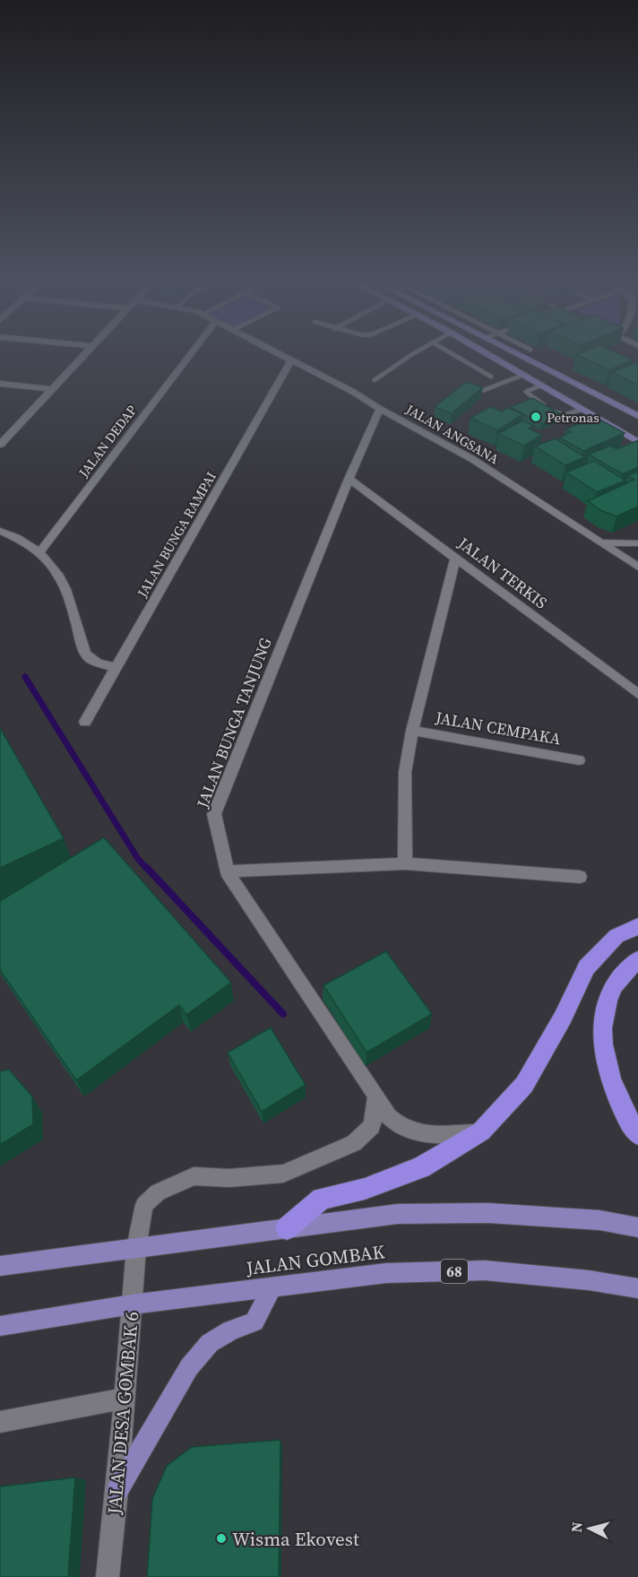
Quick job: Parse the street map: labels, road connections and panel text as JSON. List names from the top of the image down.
{
  "streets": {
    "main road": ["JALAN GOMBAK", "68"],
    "street": [
      "JALAN ANGSANA",
      "JALAN DEDAP",
      "JALAN BUNGA RAMPAI",
      "JALAN TERKIS",
      "JALAN BUNGA TANJUNG",
      "JALAN CEMPAKA",
      "JALAN DESA GOMBAK 6"
    ]
  },
  "crossings": [
    ["JALAN ANGSANA", "JALAN BUNGA RAMPAI"],
    ["JALAN ANGSANA", "JALAN BUNGA TANJUNG"],
    ["JALAN TERKIS", "JALAN BUNGA TANJUNG"],
    ["JALAN BUNGA TANJUNG", "JALAN DESA GOMBAK 6"],
    ["JALAN GOMBAK", "JALAN DESA GOMBAK 6"]
  ],
  "places": ["Petronas", "Wisma Ekovest"],
  "north": "left"
}
